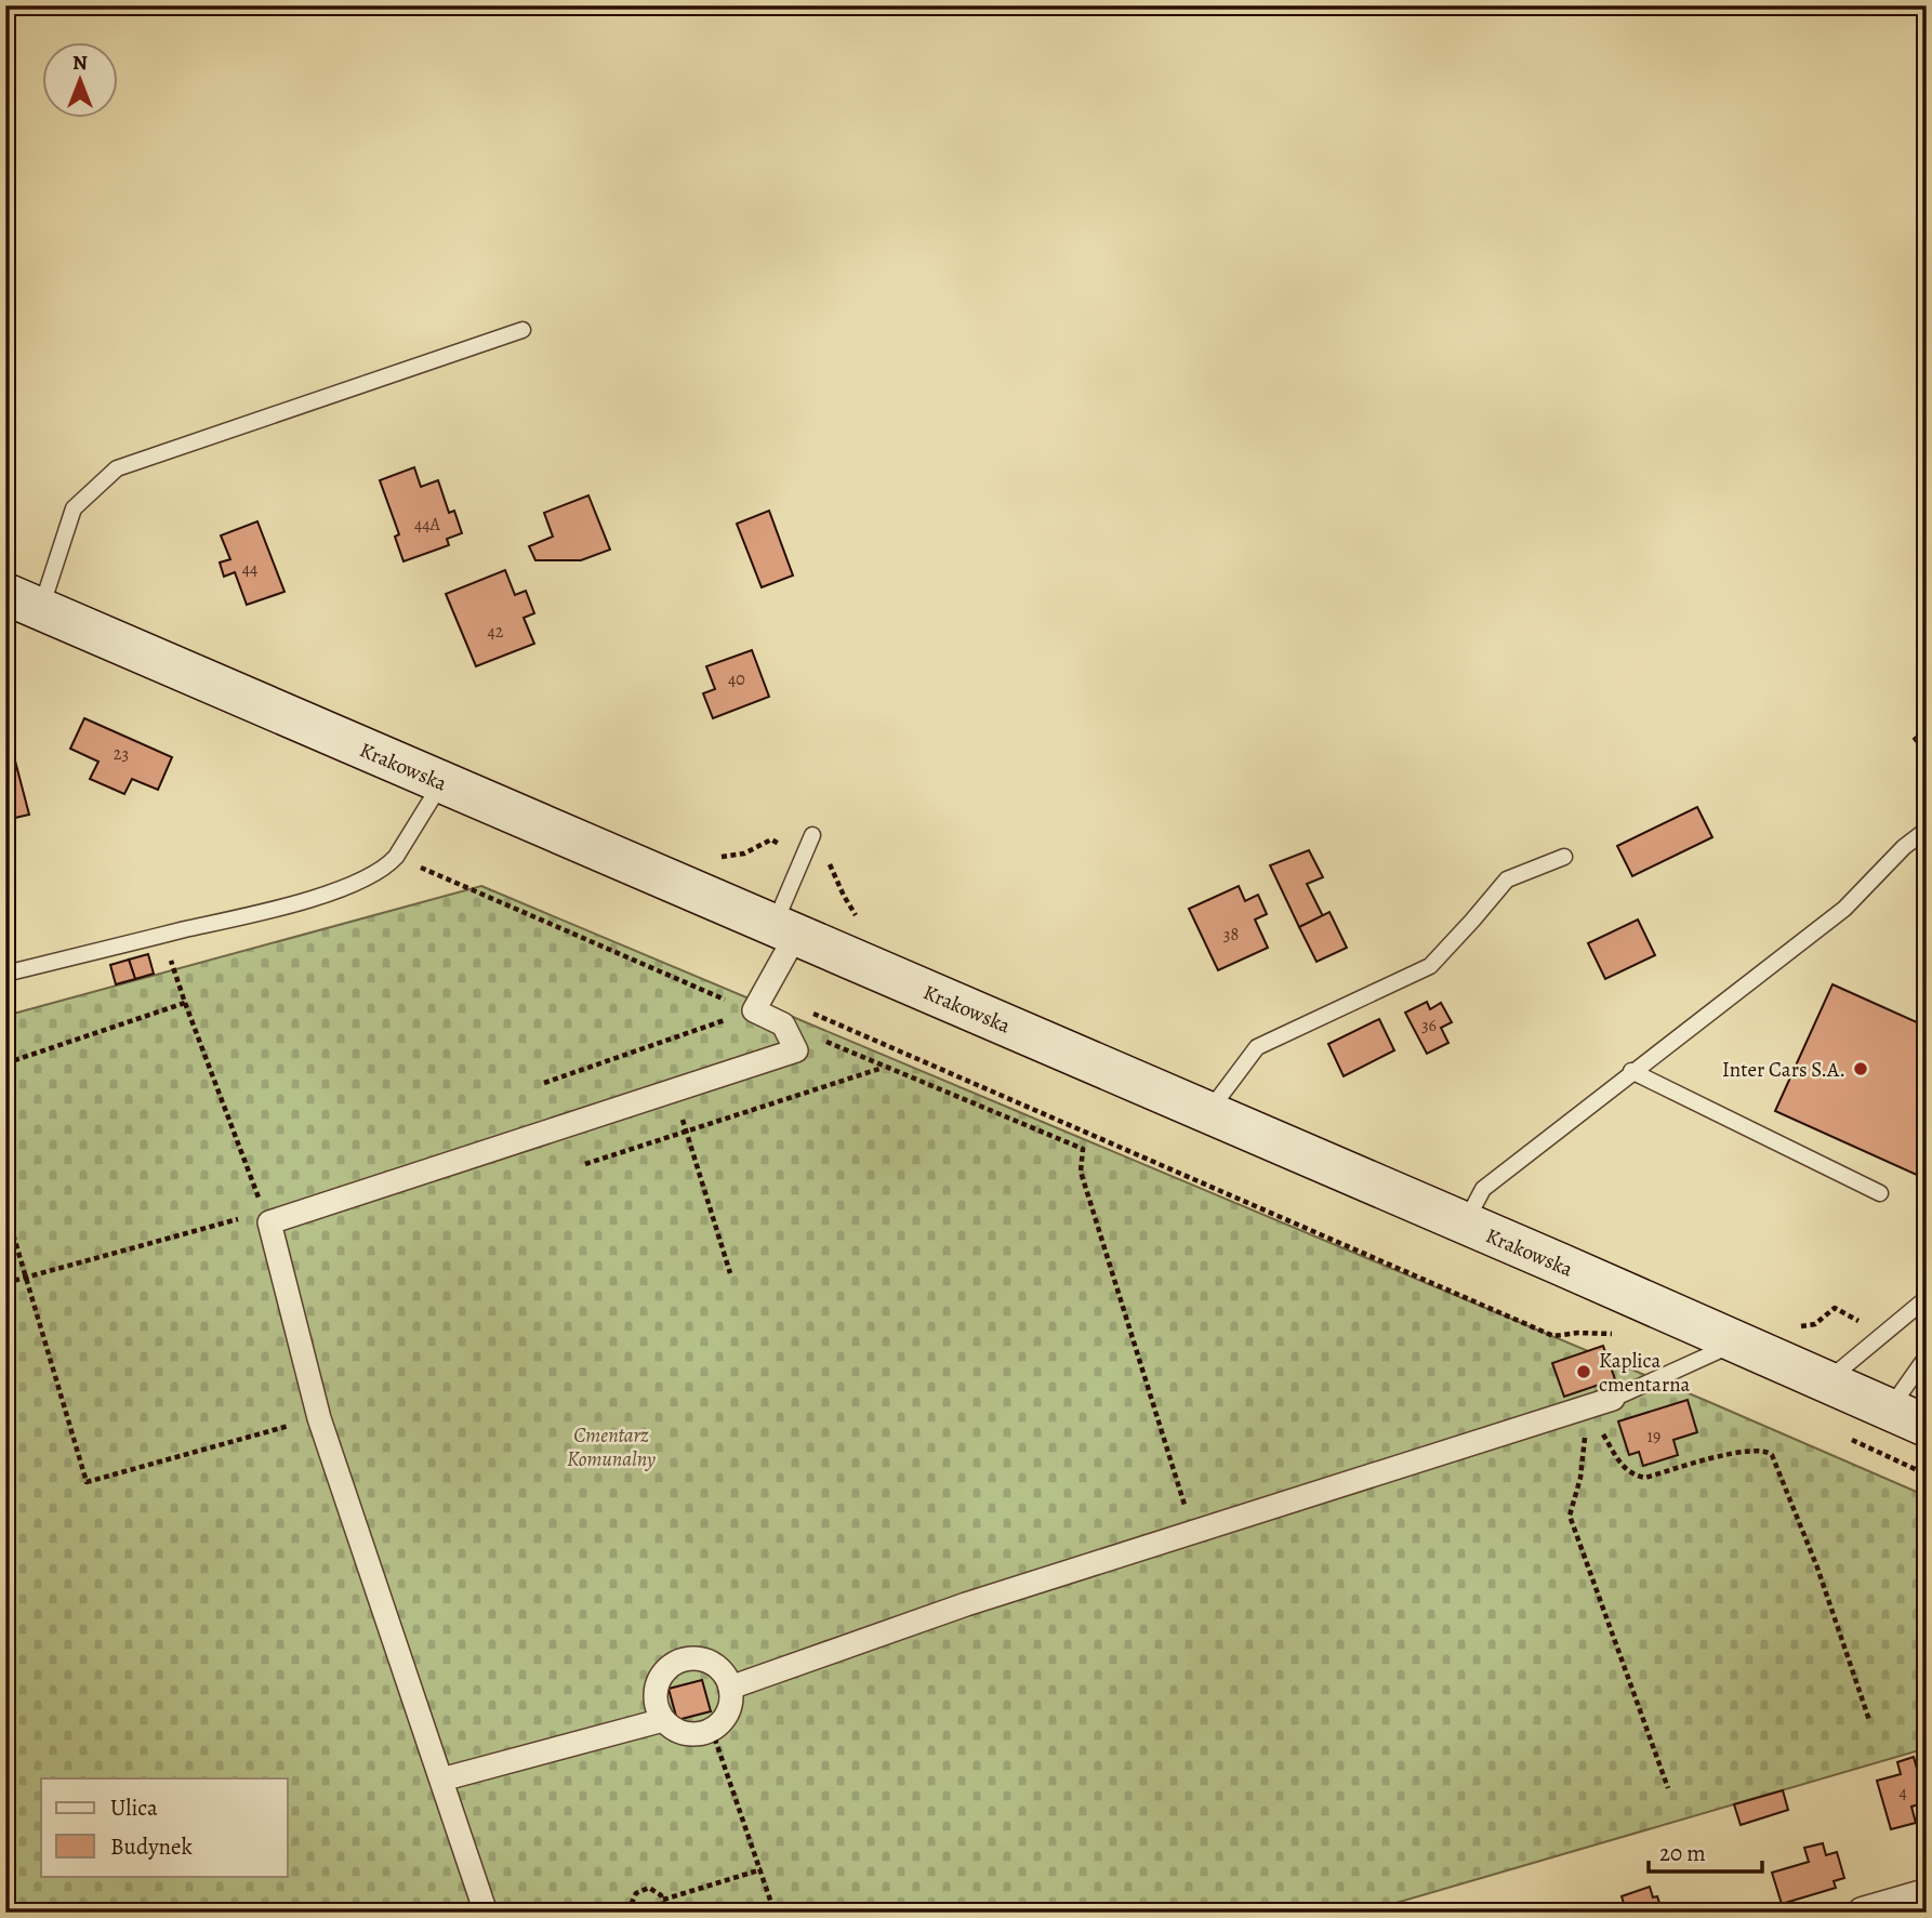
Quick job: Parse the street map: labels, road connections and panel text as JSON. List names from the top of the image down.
{
  "streets": {
    "main road": ["Krakowska"]
  },
  "parks": ["Cmentarz Komunalny"],
  "places": ["Inter Cars S.A.", "Kaplica cmentarna"],
  "house_numbers": [
    "44A",
    "44",
    "42",
    "40",
    "23",
    "38",
    "36",
    "19",
    "4"
  ],
  "legend": ["Ulica", "Budynek"],
  "scale_bar": "20 m",
  "north": "top"
}
